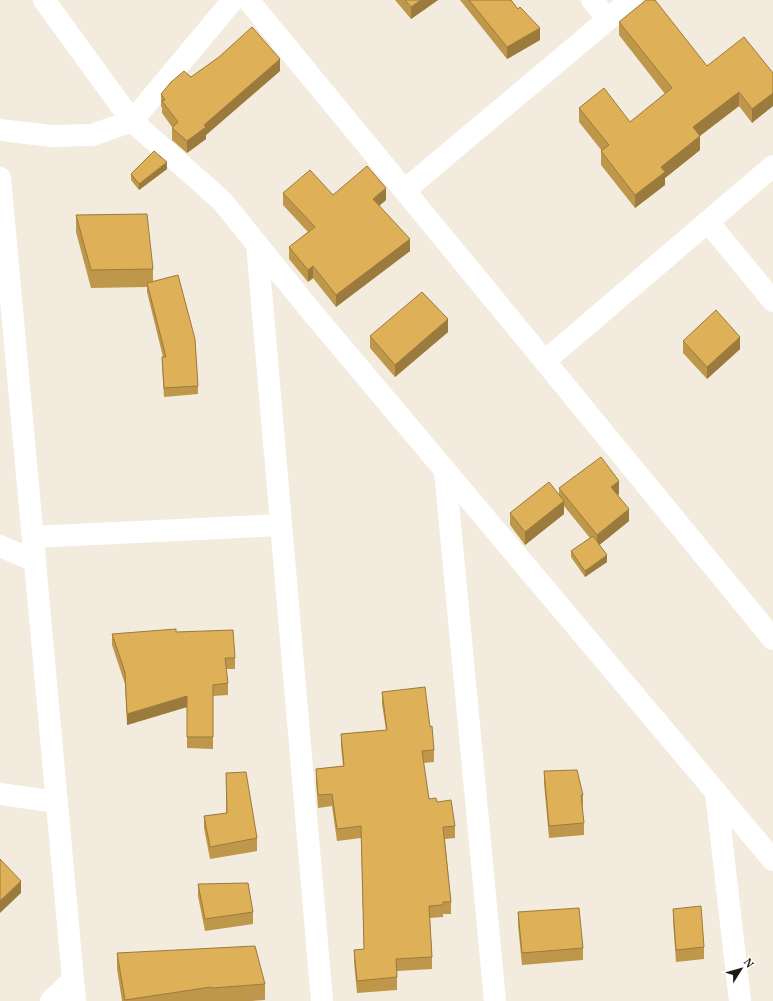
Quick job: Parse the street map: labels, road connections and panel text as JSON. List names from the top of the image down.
{
  "north": "top right"
}
